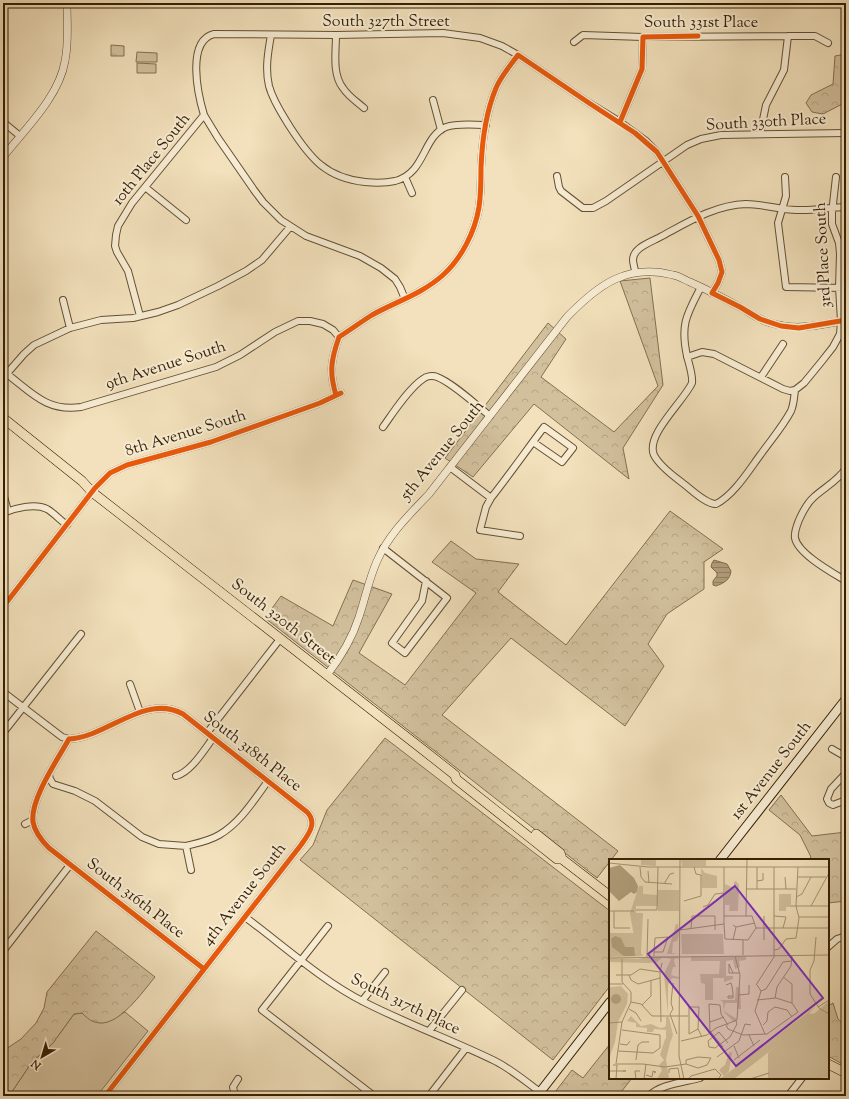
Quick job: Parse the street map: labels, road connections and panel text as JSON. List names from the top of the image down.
{
  "streets": {
    "main road": ["South 320th Street", "1st Avenue South"],
    "street": [
      "South 327th Street",
      "South 331st Place",
      "South 330th Place",
      "10th Place South",
      "3rd Place South",
      "9th Avenue South",
      "8th Avenue South",
      "5th Avenue South",
      "South 318th Place",
      "4th Avenue South",
      "South 316th Place",
      "South 317th Place"
    ]
  },
  "crossings": [
    ["South 327th Street", "South 330th Place"],
    ["South 327th Street", "10th Place South"],
    ["South 327th Street", "5th Avenue South"],
    ["3rd Place South", "5th Avenue South"],
    ["8th Avenue South", "South 320th Street"],
    ["5th Avenue South", "South 320th Street"],
    ["South 318th Place", "4th Avenue South"],
    ["4th Avenue South", "South 316th Place"],
    ["4th Avenue South", "South 317th Place"]
  ],
  "north": "bottom left"
}
